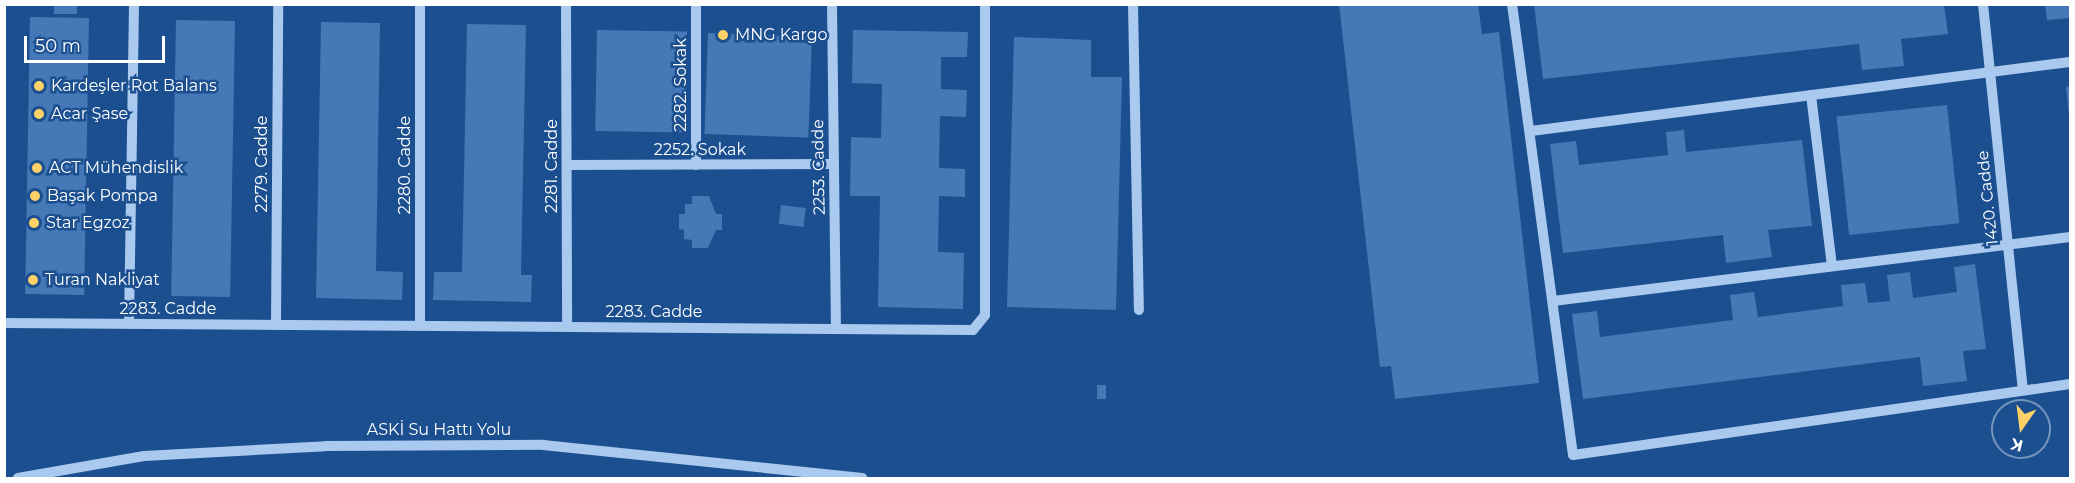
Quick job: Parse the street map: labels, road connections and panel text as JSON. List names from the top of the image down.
{
  "streets": {
    "street": [
      "2282. Sokak",
      "2252. Sokak",
      "2279. Cadde",
      "2280. Cadde",
      "2281. Cadde",
      "2253. Cadde",
      "1420. Cadde",
      "2283. Cadde",
      "ASKİ Su Hattı Yolu"
    ]
  },
  "crossings": [
    ["2282. Sokak", "2252. Sokak"],
    ["2252. Sokak", "2281. Cadde"],
    ["2252. Sokak", "2253. Cadde"],
    ["2279. Cadde", "2283. Cadde"],
    ["2280. Cadde", "2283. Cadde"],
    ["2281. Cadde", "2283. Cadde"],
    ["2253. Cadde", "2283. Cadde"]
  ],
  "places": [
    "MNG Kargo",
    "Kardeşler Rot Balans",
    "Acar Şase",
    "ACT Mühendislik",
    "Başak Pompa",
    "Star Egzoz",
    "Turan Nakliyat"
  ],
  "scale_bar": "50 m",
  "north": "bottom"
}
